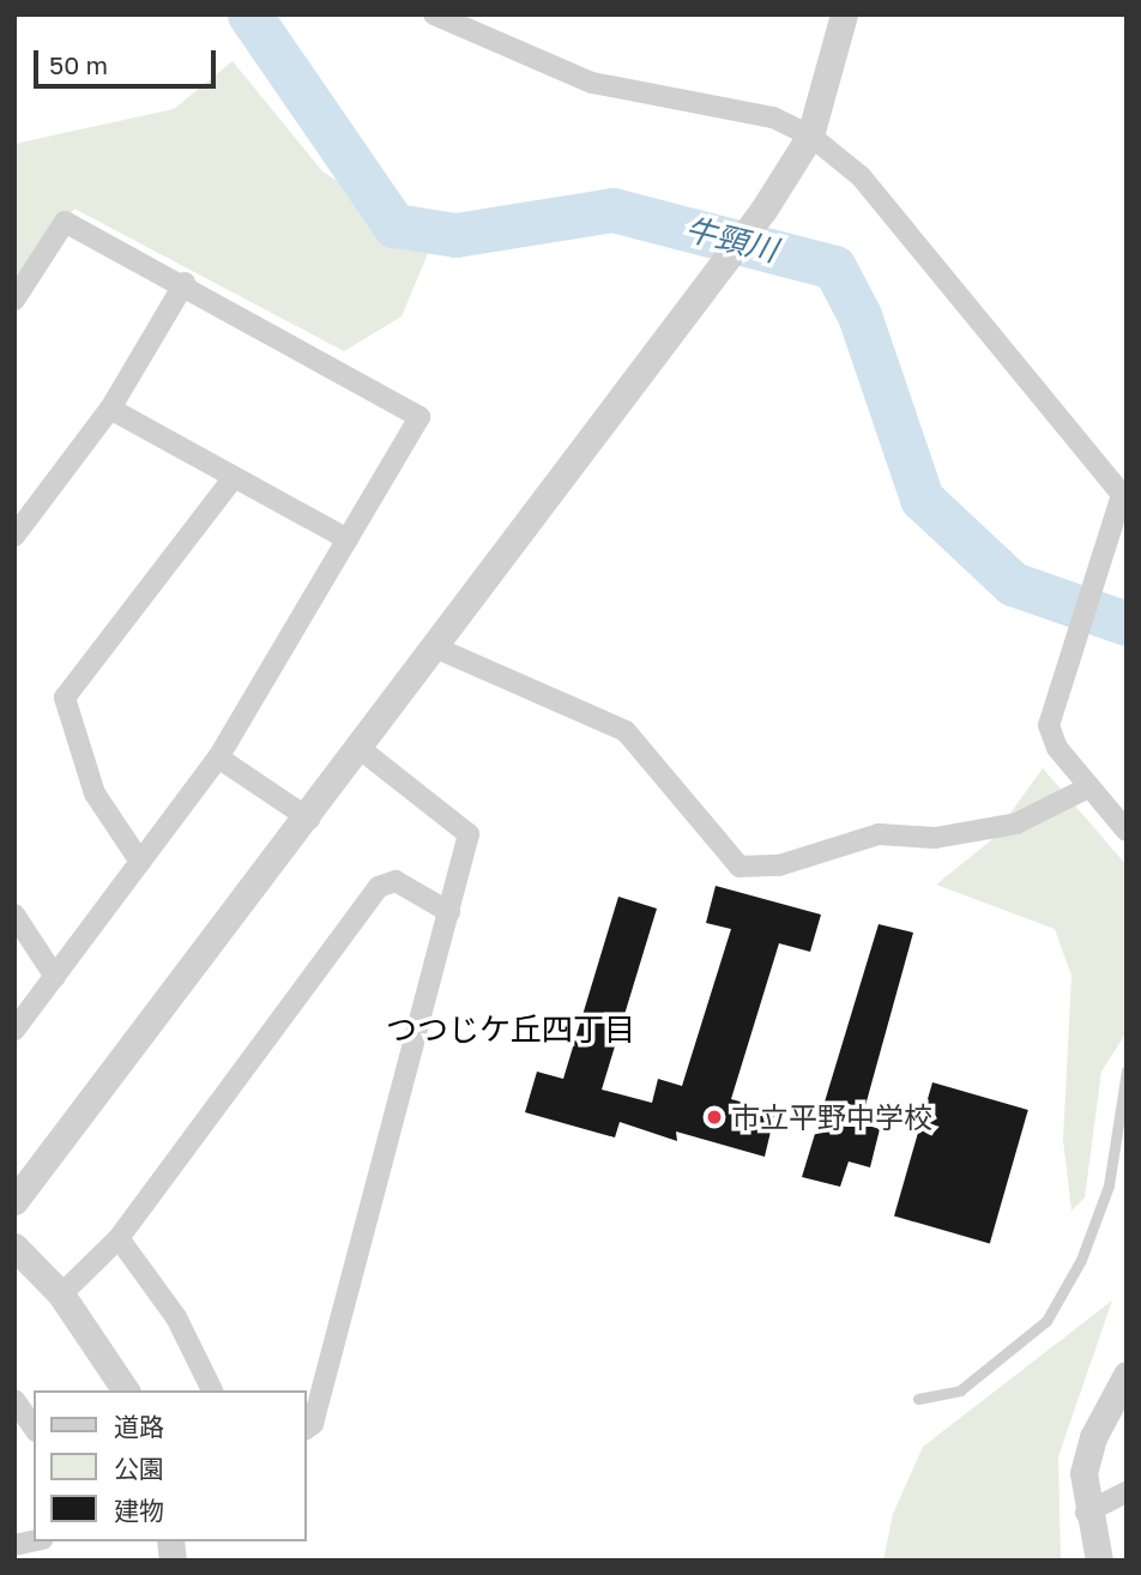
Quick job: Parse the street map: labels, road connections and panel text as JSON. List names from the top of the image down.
{
  "districts": ["つつじケ丘四丁目"],
  "water": ["牛頸川"],
  "places": ["市立平野中学校"],
  "legend": ["道路", "公園", "建物"],
  "scale_bar": "50 m"
}
